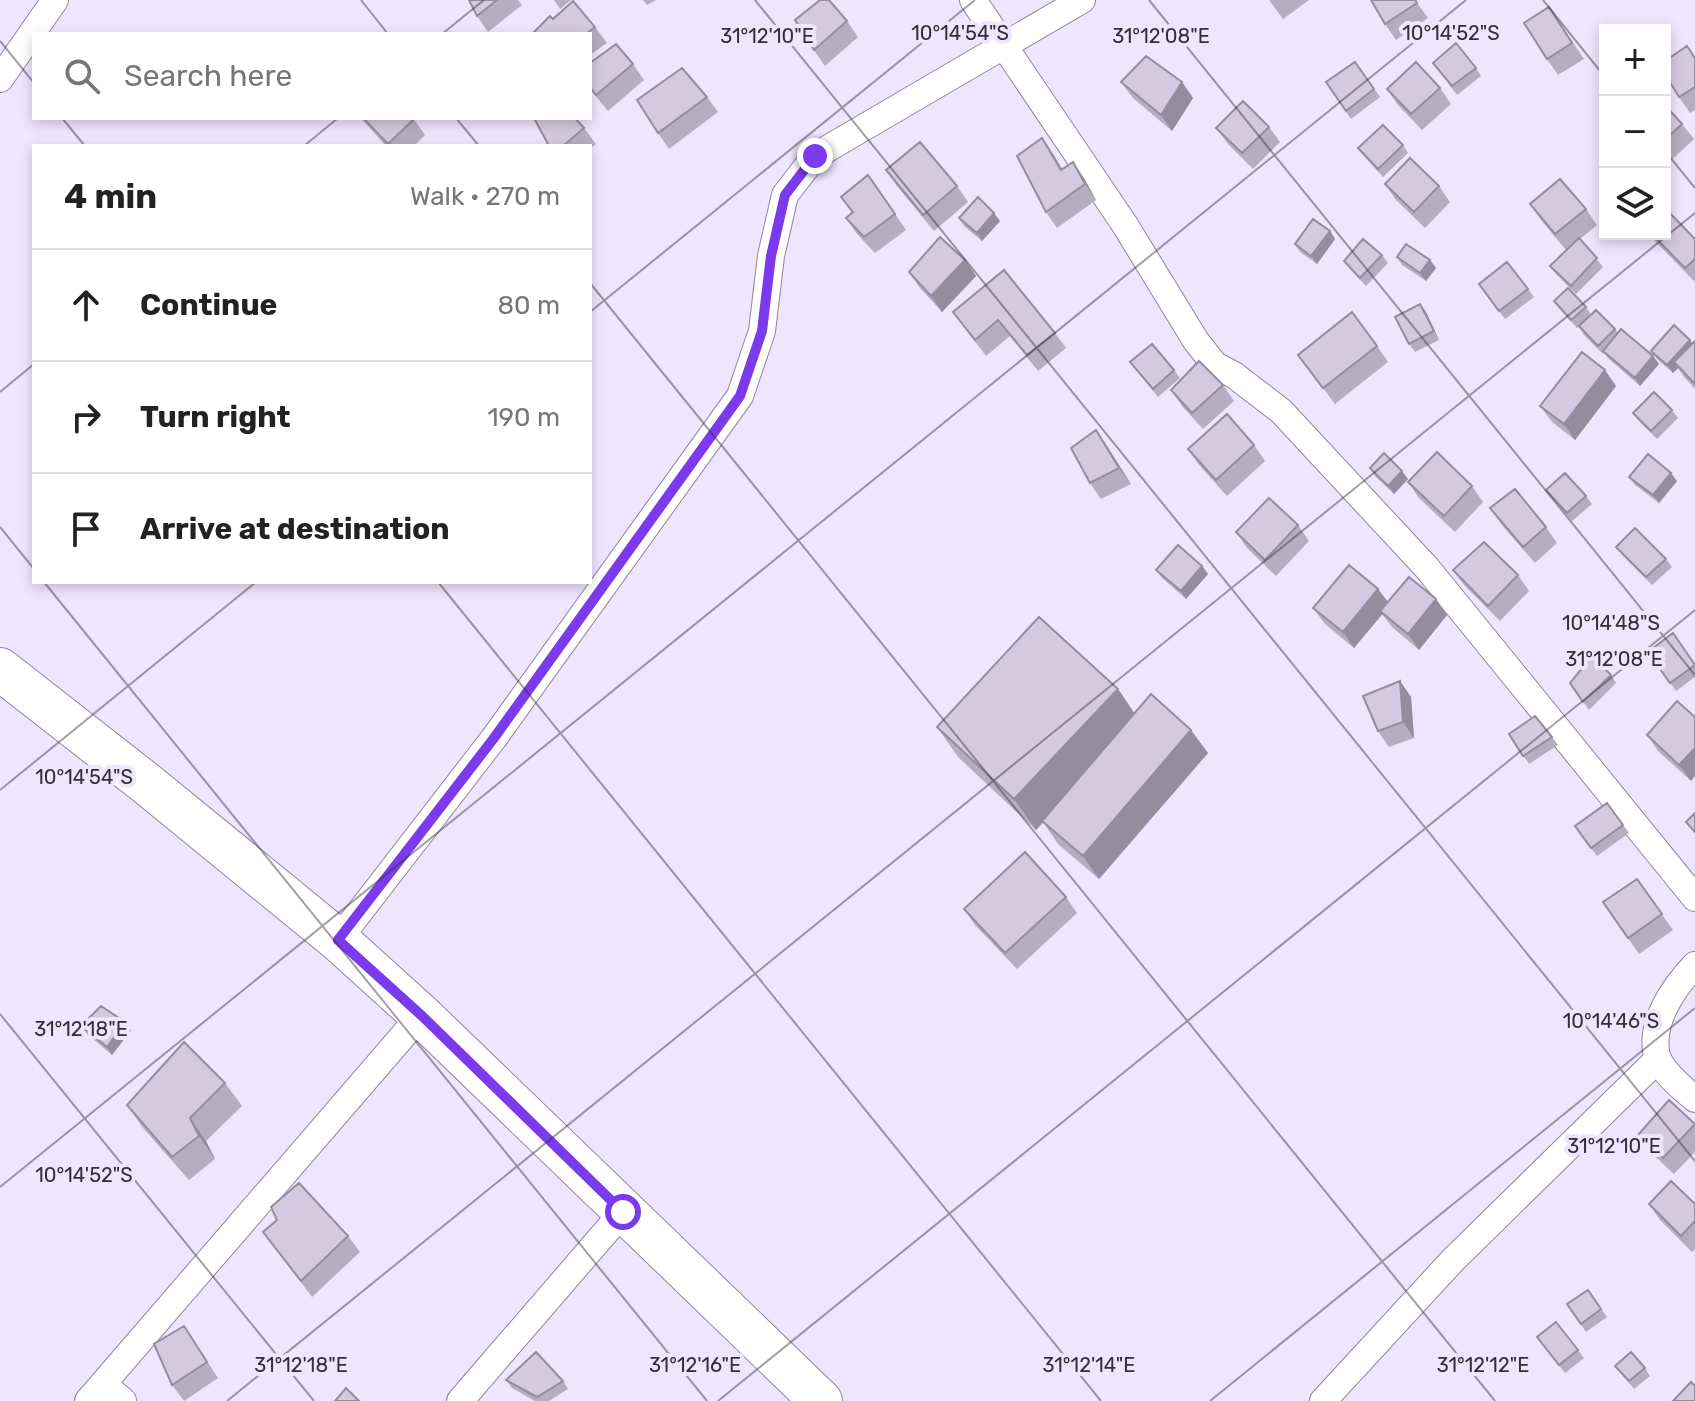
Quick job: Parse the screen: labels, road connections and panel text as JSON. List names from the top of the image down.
{
  "page": {
    "map_buttons": ["+", "−"],
    "search": "Search here",
    "heading": ["4 min", "Walk · 270 m"],
    "list": [
      ["Continue", "80 m"],
      ["Turn right", "190 m"],
      "Arrive at destination"
    ]
  },
  "coordinates": [
    "10°14'54\"S",
    "10°14'52\"S",
    "31°12'10\"E",
    "31°12'08\"E",
    "10°14'48\"S",
    "10°14'46\"S",
    "31°12'18\"E",
    "31°12'16\"E",
    "31°12'14\"E",
    "31°12'12\"E"
  ]
}
